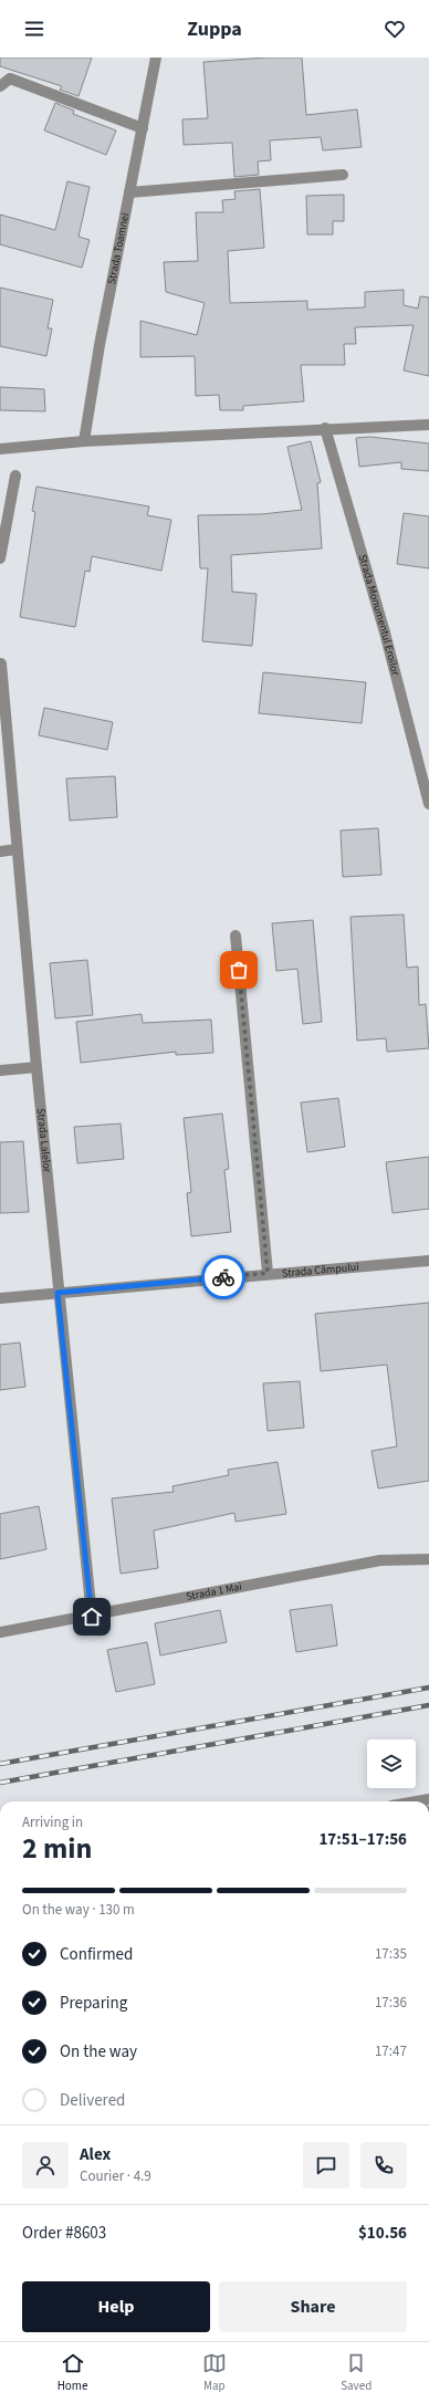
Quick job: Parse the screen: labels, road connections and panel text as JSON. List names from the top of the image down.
{
  "streets": {
    "street": [
      "Strada Toamnei",
      "Strada Monumentul Eroilor",
      "Strada Lalelor",
      "Strada Câmpului",
      "Strada 1 Mai"
    ]
  },
  "crossings": [
    ["Strada Lalelor", "Strada Câmpului"],
    ["Strada Lalelor", "Strada 1 Mai"]
  ],
  "page": {
    "header": "Zuppa",
    "heading": ["2 min", "Arriving in", "17:51–17:56"],
    "panel": [
      "Alex",
      "Courier · 4.9",
      "Order #8603",
      "$10.56"
    ],
    "bar": "On the way · 130 m",
    "list": [
      ["Confirmed", "17:35"],
      ["Preparing", "17:36"],
      ["On the way", "17:47"],
      "Delivered"
    ],
    "buttons": ["Help", "Share"],
    "tabs": ["Home", "Map", "Saved"]
  }
}
